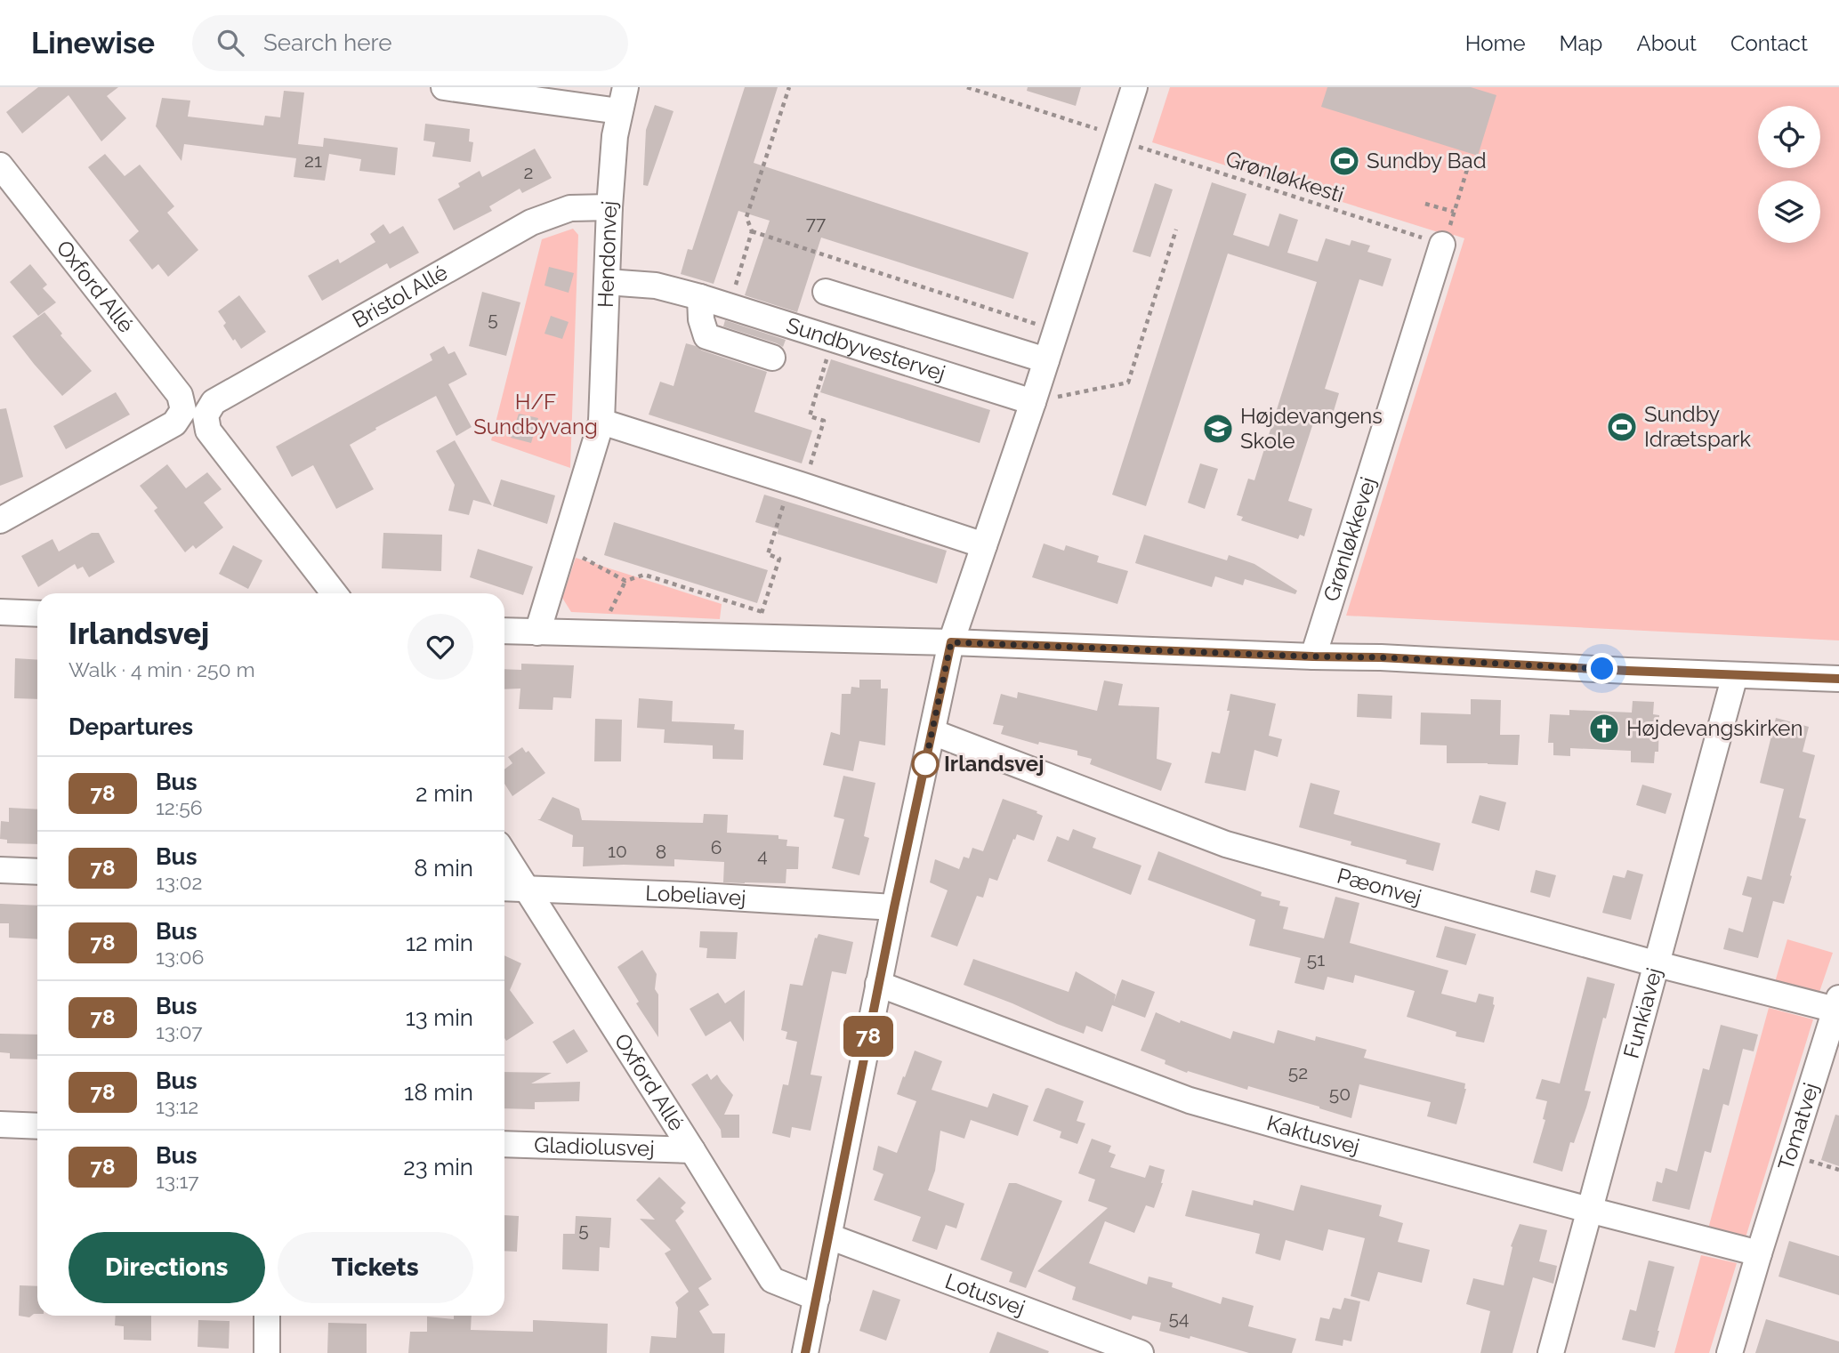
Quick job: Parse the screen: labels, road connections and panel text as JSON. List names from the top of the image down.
{
  "streets": {
    "street": [
      "Hendonvej",
      "Oxford Allé",
      "Bristol Allé",
      "Sundbyvestervej",
      "Grønløkkevej",
      "Pæonvej",
      "Lobeliavej",
      "Funkiavej",
      "Tomatvej",
      "Kaktusvej",
      "Gladiolusvej",
      "Lotusvej"
    ],
    "path": ["Grønløkkesti"]
  },
  "crossings": [
    ["Grønløkkesti", "Grønløkkevej"],
    ["Hendonvej", "Bristol Allé"],
    ["Hendonvej", "Sundbyvestervej"],
    ["Oxford Allé", "Bristol Allé"],
    ["Oxford Allé", "Lobeliavej"],
    ["Oxford Allé", "Gladiolusvej"],
    ["Pæonvej", "Funkiavej"],
    ["Pæonvej", "Tomatvej"],
    ["Funkiavej", "Kaktusvej"],
    ["Tomatvej", "Kaktusvej"]
  ],
  "parks": ["H/F Sundbyvang"],
  "places": {
    "sports": ["Sundby Bad", "Sundby Idrætspark"],
    "school or university": ["Højdevangens Skole"],
    "church": ["Højdevangskirken"],
    "other": ["Irlandsvej"]
  },
  "lines": ["bus line 78"],
  "house_numbers": [
    "21",
    "2",
    "77",
    "5",
    "6",
    "10",
    "8",
    "4",
    "51",
    "52",
    "50",
    "5",
    "54"
  ],
  "page": {
    "header": "Linewise",
    "search": "Search here",
    "nav": [
      "Home",
      "Map",
      "About",
      "Contact"
    ],
    "on_map": "78",
    "heading": [
      ["Irlandsvej", "Walk · 4 min · 250 m"],
      "Departures"
    ],
    "list": [
      {
        "mark": "78",
        "name": "Bus",
        "note": "12:56",
        "value": "2 min"
      },
      {
        "mark": "78",
        "name": "Bus",
        "note": "13:02",
        "value": "8 min"
      },
      {
        "mark": "78",
        "name": "Bus",
        "note": "13:06",
        "value": "12 min"
      },
      {
        "mark": "78",
        "name": "Bus",
        "note": "13:07",
        "value": "13 min"
      },
      {
        "mark": "78",
        "name": "Bus",
        "note": "13:12",
        "value": "18 min"
      },
      {
        "mark": "78",
        "name": "Bus",
        "note": "13:17",
        "value": "23 min"
      }
    ],
    "buttons": ["Directions", "Tickets"]
  }
}
